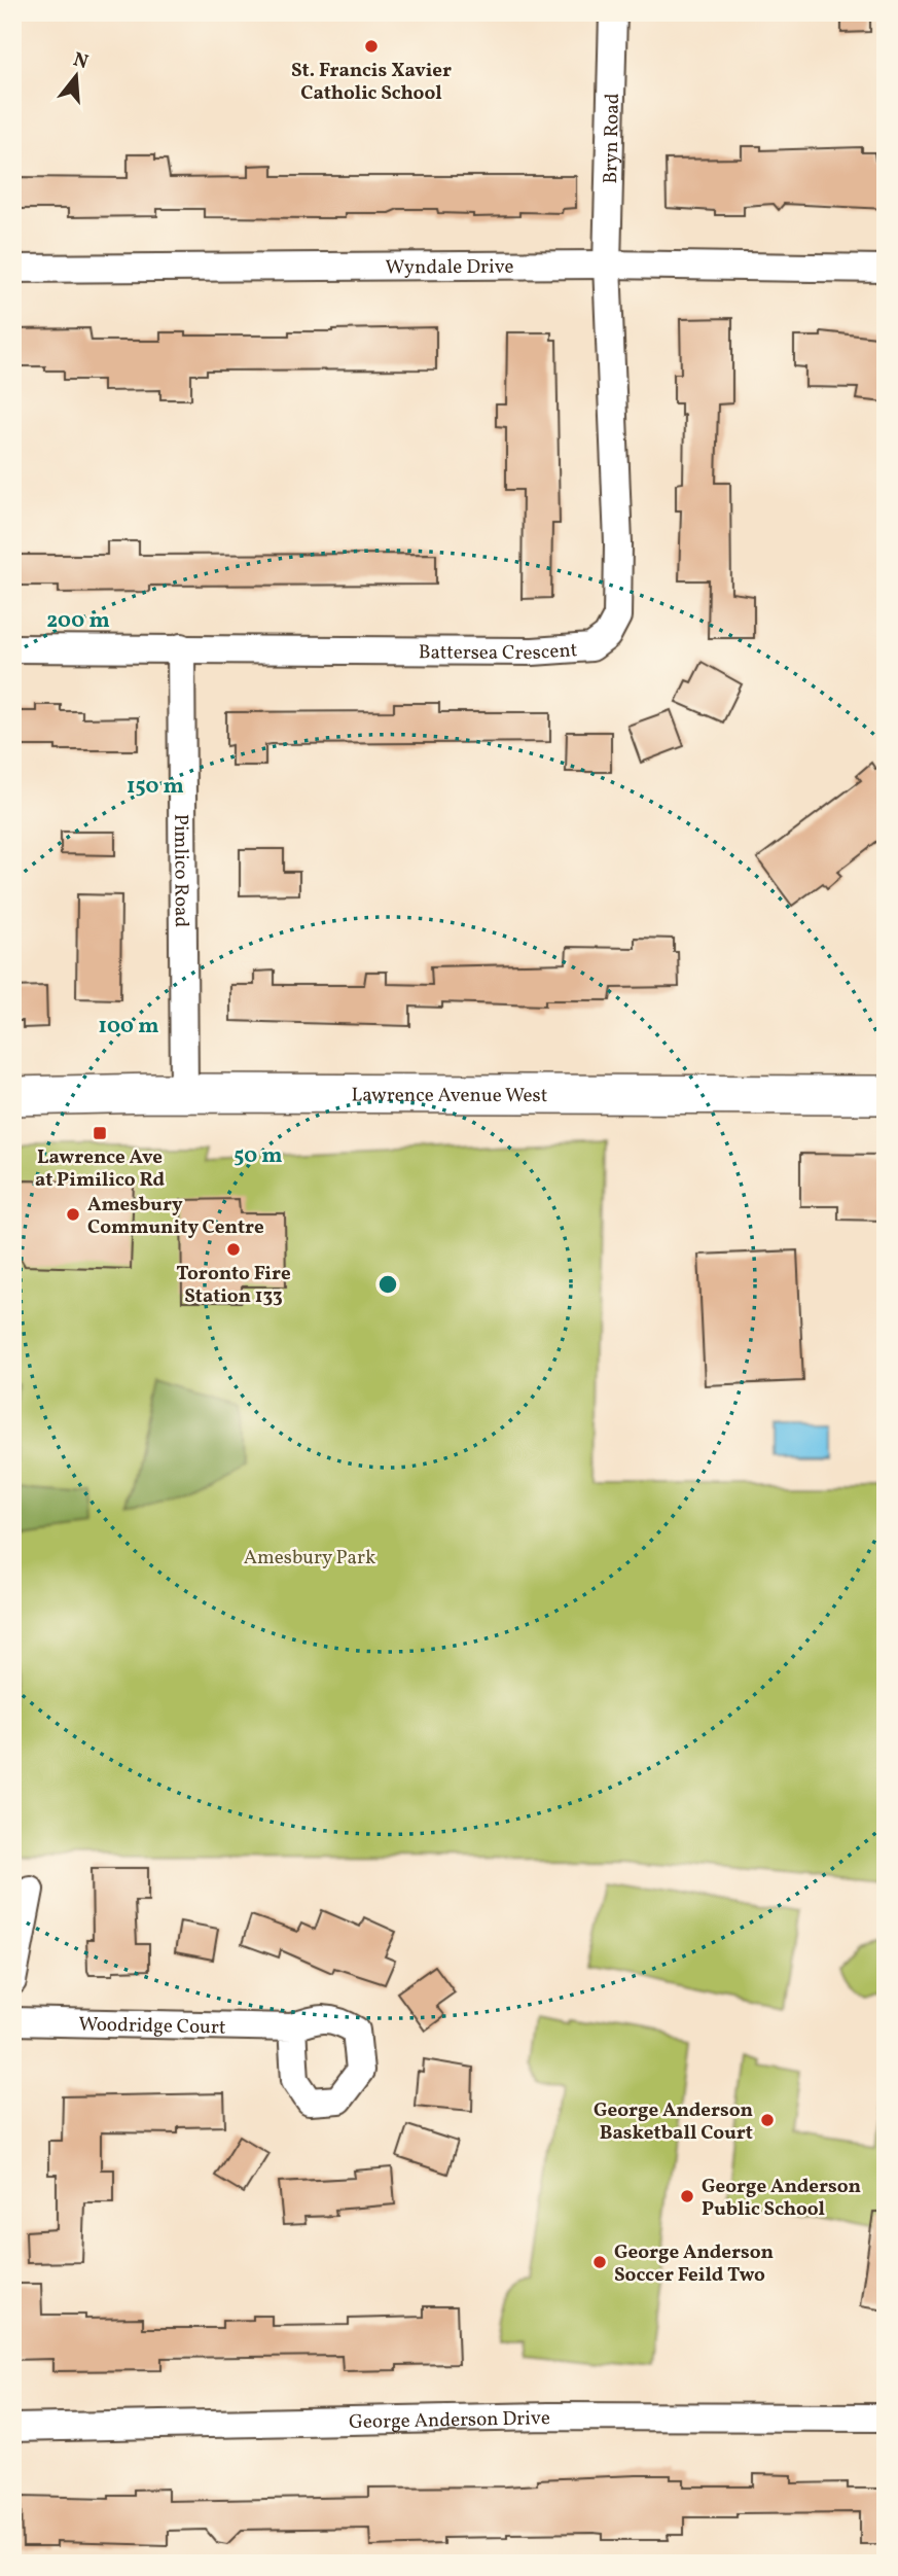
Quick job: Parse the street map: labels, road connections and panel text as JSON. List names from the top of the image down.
{
  "streets": {
    "main road": ["Lawrence Avenue West"],
    "street": [
      "Bryn Road",
      "Wyndale Drive",
      "Battersea Crescent",
      "Pimlico Road",
      "Woodridge Court",
      "George Anderson Drive"
    ]
  },
  "crossings": [
    ["Bryn Road", "Wyndale Drive"],
    ["Bryn Road", "Battersea Crescent"],
    ["Wyndale Drive", "Battersea Crescent"],
    ["Battersea Crescent", "Pimlico Road"],
    ["Pimlico Road", "Lawrence Avenue West"]
  ],
  "parks": ["Amesbury Park"],
  "places": {
    "other": [
      "St. Francis Xavier Catholic School",
      "Amesbury Community Centre",
      "Toronto Fire Station 133",
      "George Anderson Basketball Court",
      "George Anderson Public School",
      "George Anderson Soccer Feild Two"
    ],
    "transit": ["Lawrence Ave at Pimilico Rd"]
  },
  "north": "top",
  "rings": [
    "200 m",
    "150 m",
    "100 m",
    "50 m"
  ]
}
